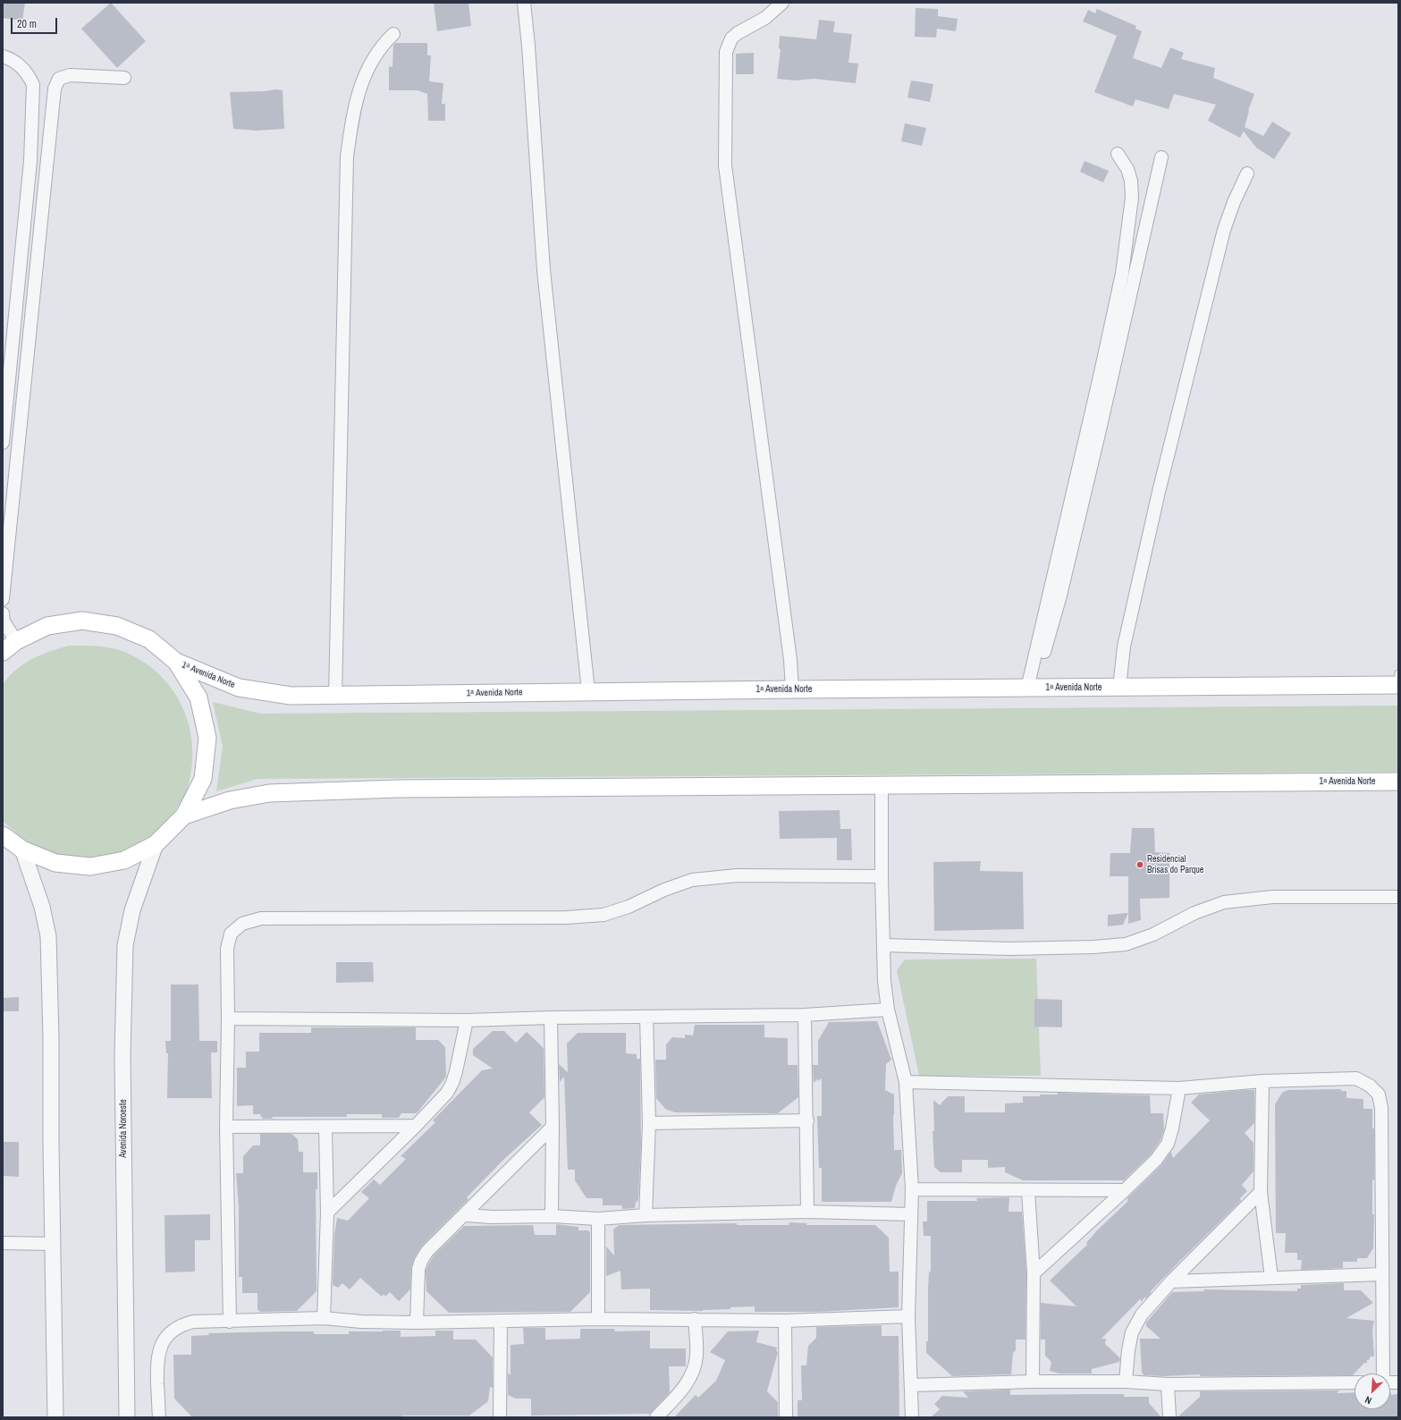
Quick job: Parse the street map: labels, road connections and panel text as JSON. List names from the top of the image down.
{
  "streets": {
    "main road": ["1ᵃ Avenida Norte"],
    "street": ["Avenida Noroeste"]
  },
  "places": ["Residencial Brisas do Parque"],
  "scale_bar": "20 m",
  "north": "bottom left"
}
